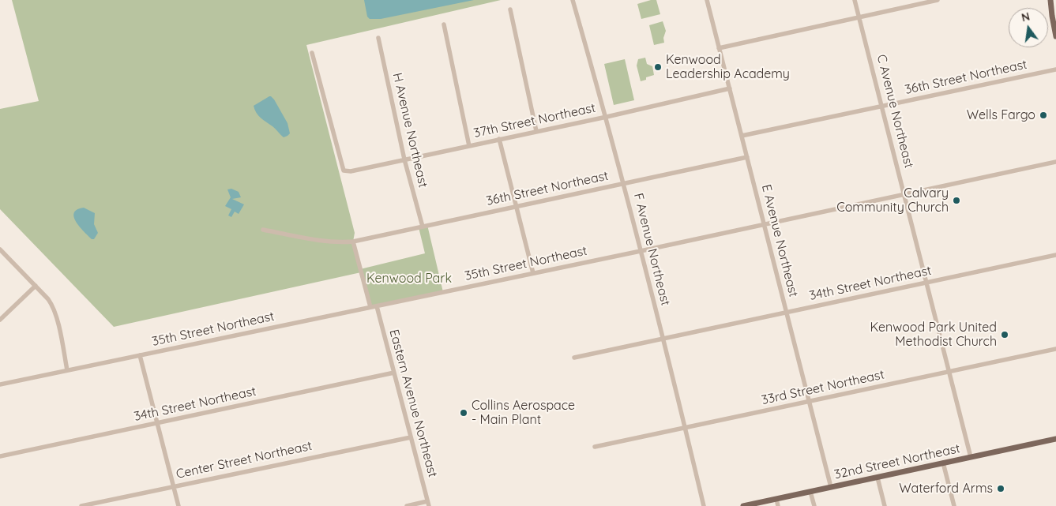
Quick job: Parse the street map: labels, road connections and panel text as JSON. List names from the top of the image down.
{
  "streets": {
    "main road": ["32nd Street Northeast"],
    "street": [
      "36th Street Northeast",
      "C Avenue Northeast",
      "37th Street Northeast",
      "H Avenue Northeast",
      "E Avenue Northeast",
      "F Avenue Northeast",
      "35th Street Northeast",
      "34th Street Northeast",
      "33rd Street Northeast",
      "Eastern Avenue Northeast",
      "Center Street Northeast"
    ]
  },
  "crossings": [
    ["36th Street Northeast", "C Avenue Northeast"],
    ["36th Street Northeast", "H Avenue Northeast"],
    ["36th Street Northeast", "E Avenue Northeast"],
    ["36th Street Northeast", "F Avenue Northeast"],
    ["C Avenue Northeast", "35th Street Northeast"],
    ["C Avenue Northeast", "34th Street Northeast"],
    ["C Avenue Northeast", "33rd Street Northeast"],
    ["C Avenue Northeast", "32nd Street Northeast"],
    ["37th Street Northeast", "H Avenue Northeast"],
    ["37th Street Northeast", "E Avenue Northeast"],
    ["37th Street Northeast", "F Avenue Northeast"],
    ["E Avenue Northeast", "35th Street Northeast"],
    ["E Avenue Northeast", "34th Street Northeast"],
    ["E Avenue Northeast", "33rd Street Northeast"],
    ["E Avenue Northeast", "32nd Street Northeast"],
    ["F Avenue Northeast", "35th Street Northeast"],
    ["F Avenue Northeast", "34th Street Northeast"],
    ["F Avenue Northeast", "33rd Street Northeast"],
    ["35th Street Northeast", "Eastern Avenue Northeast"],
    ["34th Street Northeast", "Eastern Avenue Northeast"],
    ["Eastern Avenue Northeast", "Center Street Northeast"]
  ],
  "parks": ["Kenwood Park"],
  "places": [
    "Kenwood Leadership Academy",
    "Wells Fargo",
    "Calvary Community Church",
    "Kenwood Park United Methodist Church",
    "Collins Aerospace - Main Plant",
    "Waterford Arms"
  ],
  "north": "top"
}
